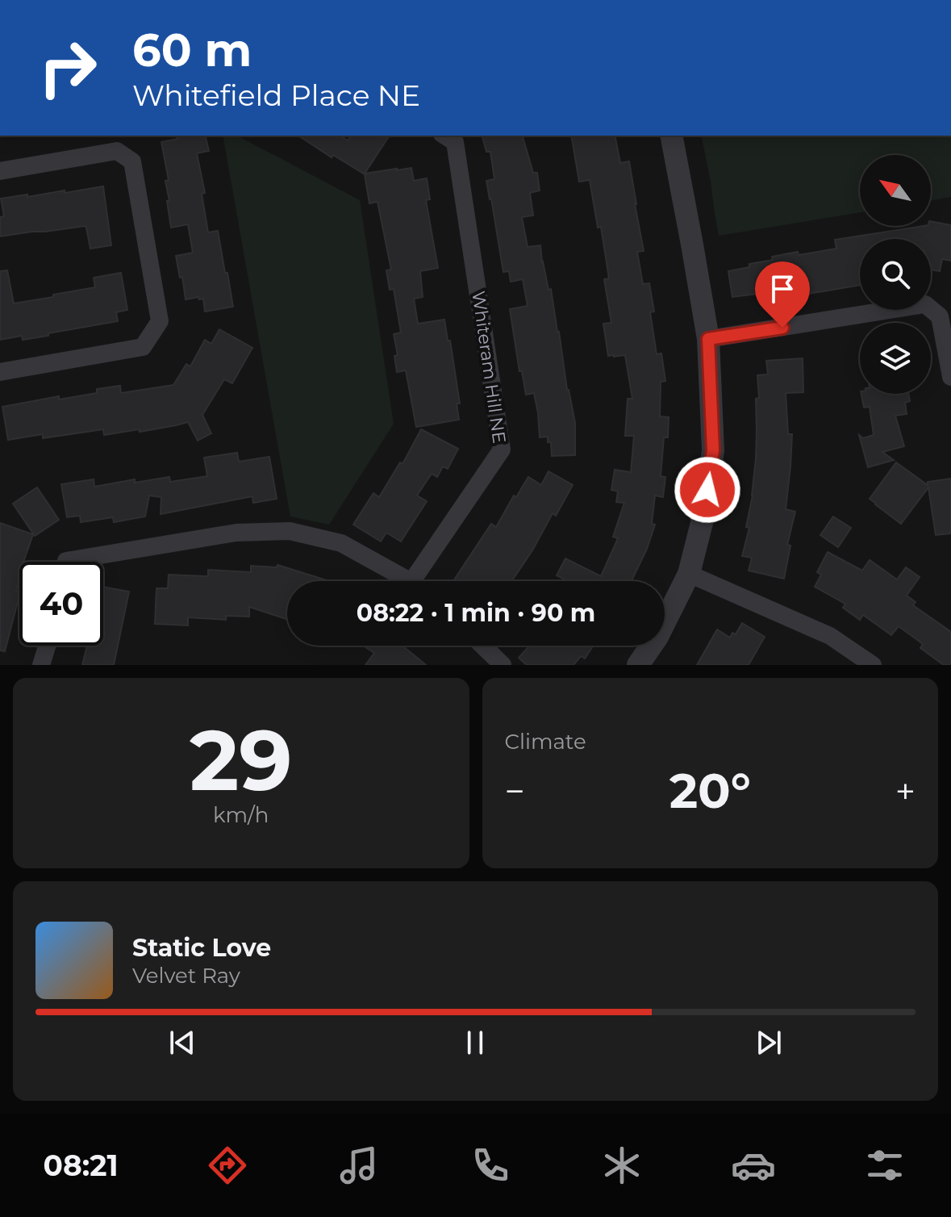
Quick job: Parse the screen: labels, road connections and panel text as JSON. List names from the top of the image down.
{
  "streets": {
    "street": ["Whiteram Hill NE"]
  },
  "north": "top left",
  "page": {
    "turn": ["60 m", "Whitefield Place NE"],
    "limit": "40",
    "trip": "08:22 · 1 min · 90 m",
    "tile": [
      ["29", "km/h"],
      "Climate"
    ],
    "heat": ["−", "20°", "+"],
    "song": ["Static Love", "Velvet Ray"],
    "tabs": "08:21"
  }
}
